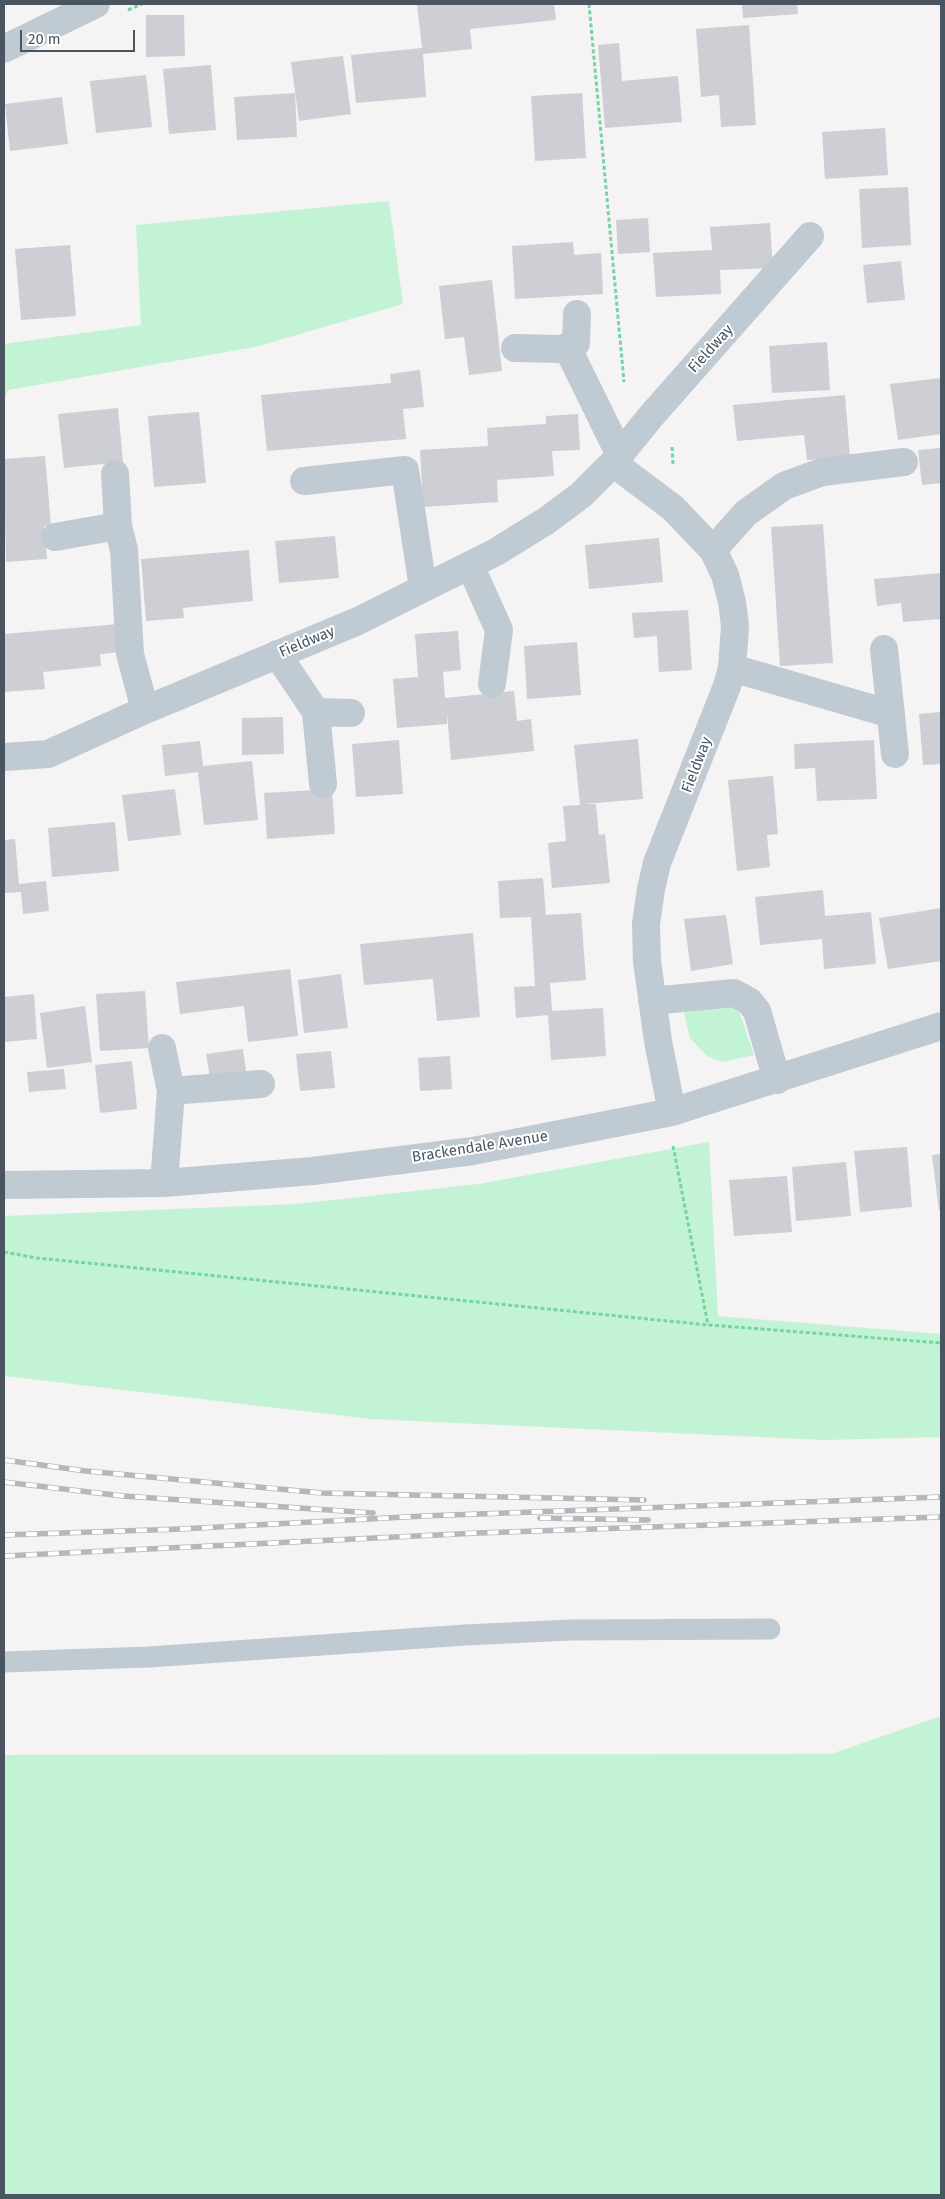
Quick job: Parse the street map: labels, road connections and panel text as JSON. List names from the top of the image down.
{
  "streets": {
    "street": ["Fieldway", "Brackendale Avenue"]
  },
  "crossings": [
    ["Fieldway", "Brackendale Avenue"]
  ],
  "scale_bar": "20 m"
}
